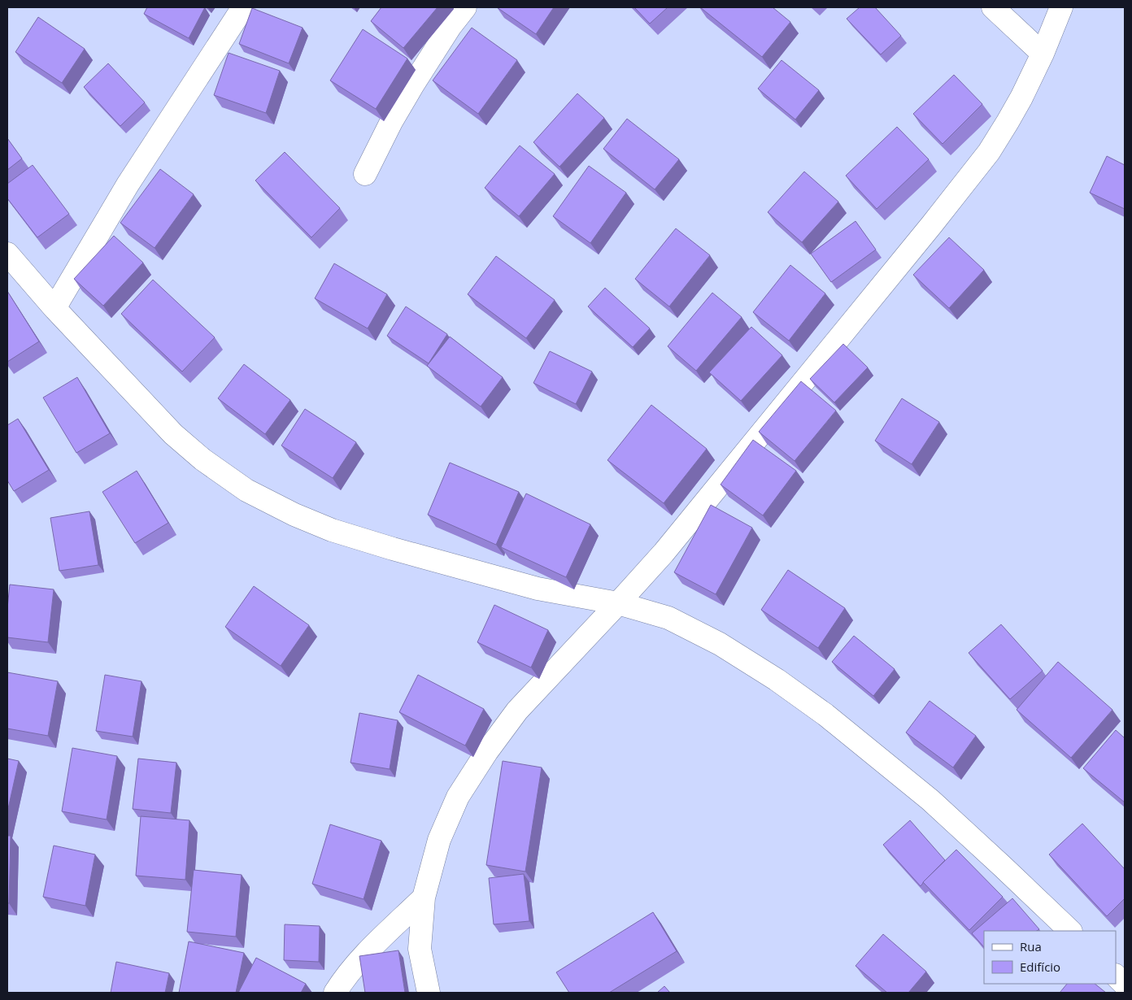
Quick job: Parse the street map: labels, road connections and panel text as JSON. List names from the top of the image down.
{
  "legend": ["Rua", "Edifício"]
}
